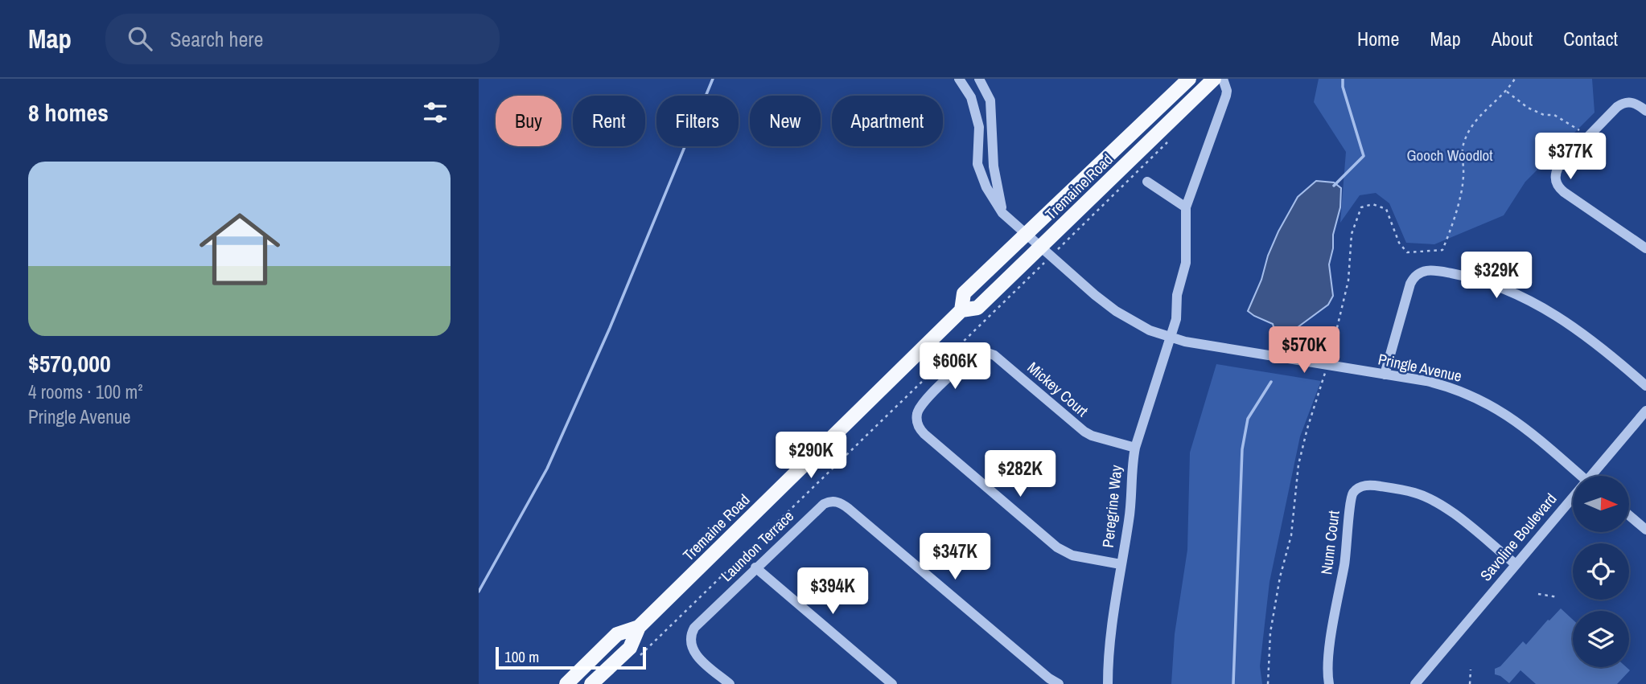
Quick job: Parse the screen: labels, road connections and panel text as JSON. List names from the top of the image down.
{
  "streets": {
    "main road": ["Tremaine Road"],
    "street": [
      "Pringle Avenue",
      "Mickey Court",
      "Peregrine Way",
      "Savoline Boulevard",
      "Nunn Court",
      "Laundon Terrace"
    ]
  },
  "crossings": [
    ["Tremaine Road", "Pringle Avenue"],
    ["Pringle Avenue", "Peregrine Way"],
    ["Mickey Court", "Peregrine Way"],
    ["Savoline Boulevard", "Nunn Court"]
  ],
  "parks": ["Gooch Woodlot"],
  "scale_bar": "100 m",
  "north": "right",
  "page": {
    "header": "Map",
    "search": "Search here",
    "nav": [
      "Home",
      "Map",
      "About",
      "Contact"
    ],
    "heading": "8 homes",
    "chip": [
      "Buy",
      "Rent",
      "Filters",
      "New",
      "Apartment"
    ],
    "price": [
      "$377K",
      "$329K",
      "$570K",
      "$606K",
      "$290K",
      "$282K",
      "$347K",
      "$394K"
    ],
    "list": [
      {
        "name": "$570,000",
        "note": "4 rooms · 100 m² · Pringle Avenue"
      }
    ],
    "scale": "100 m"
  }
}
